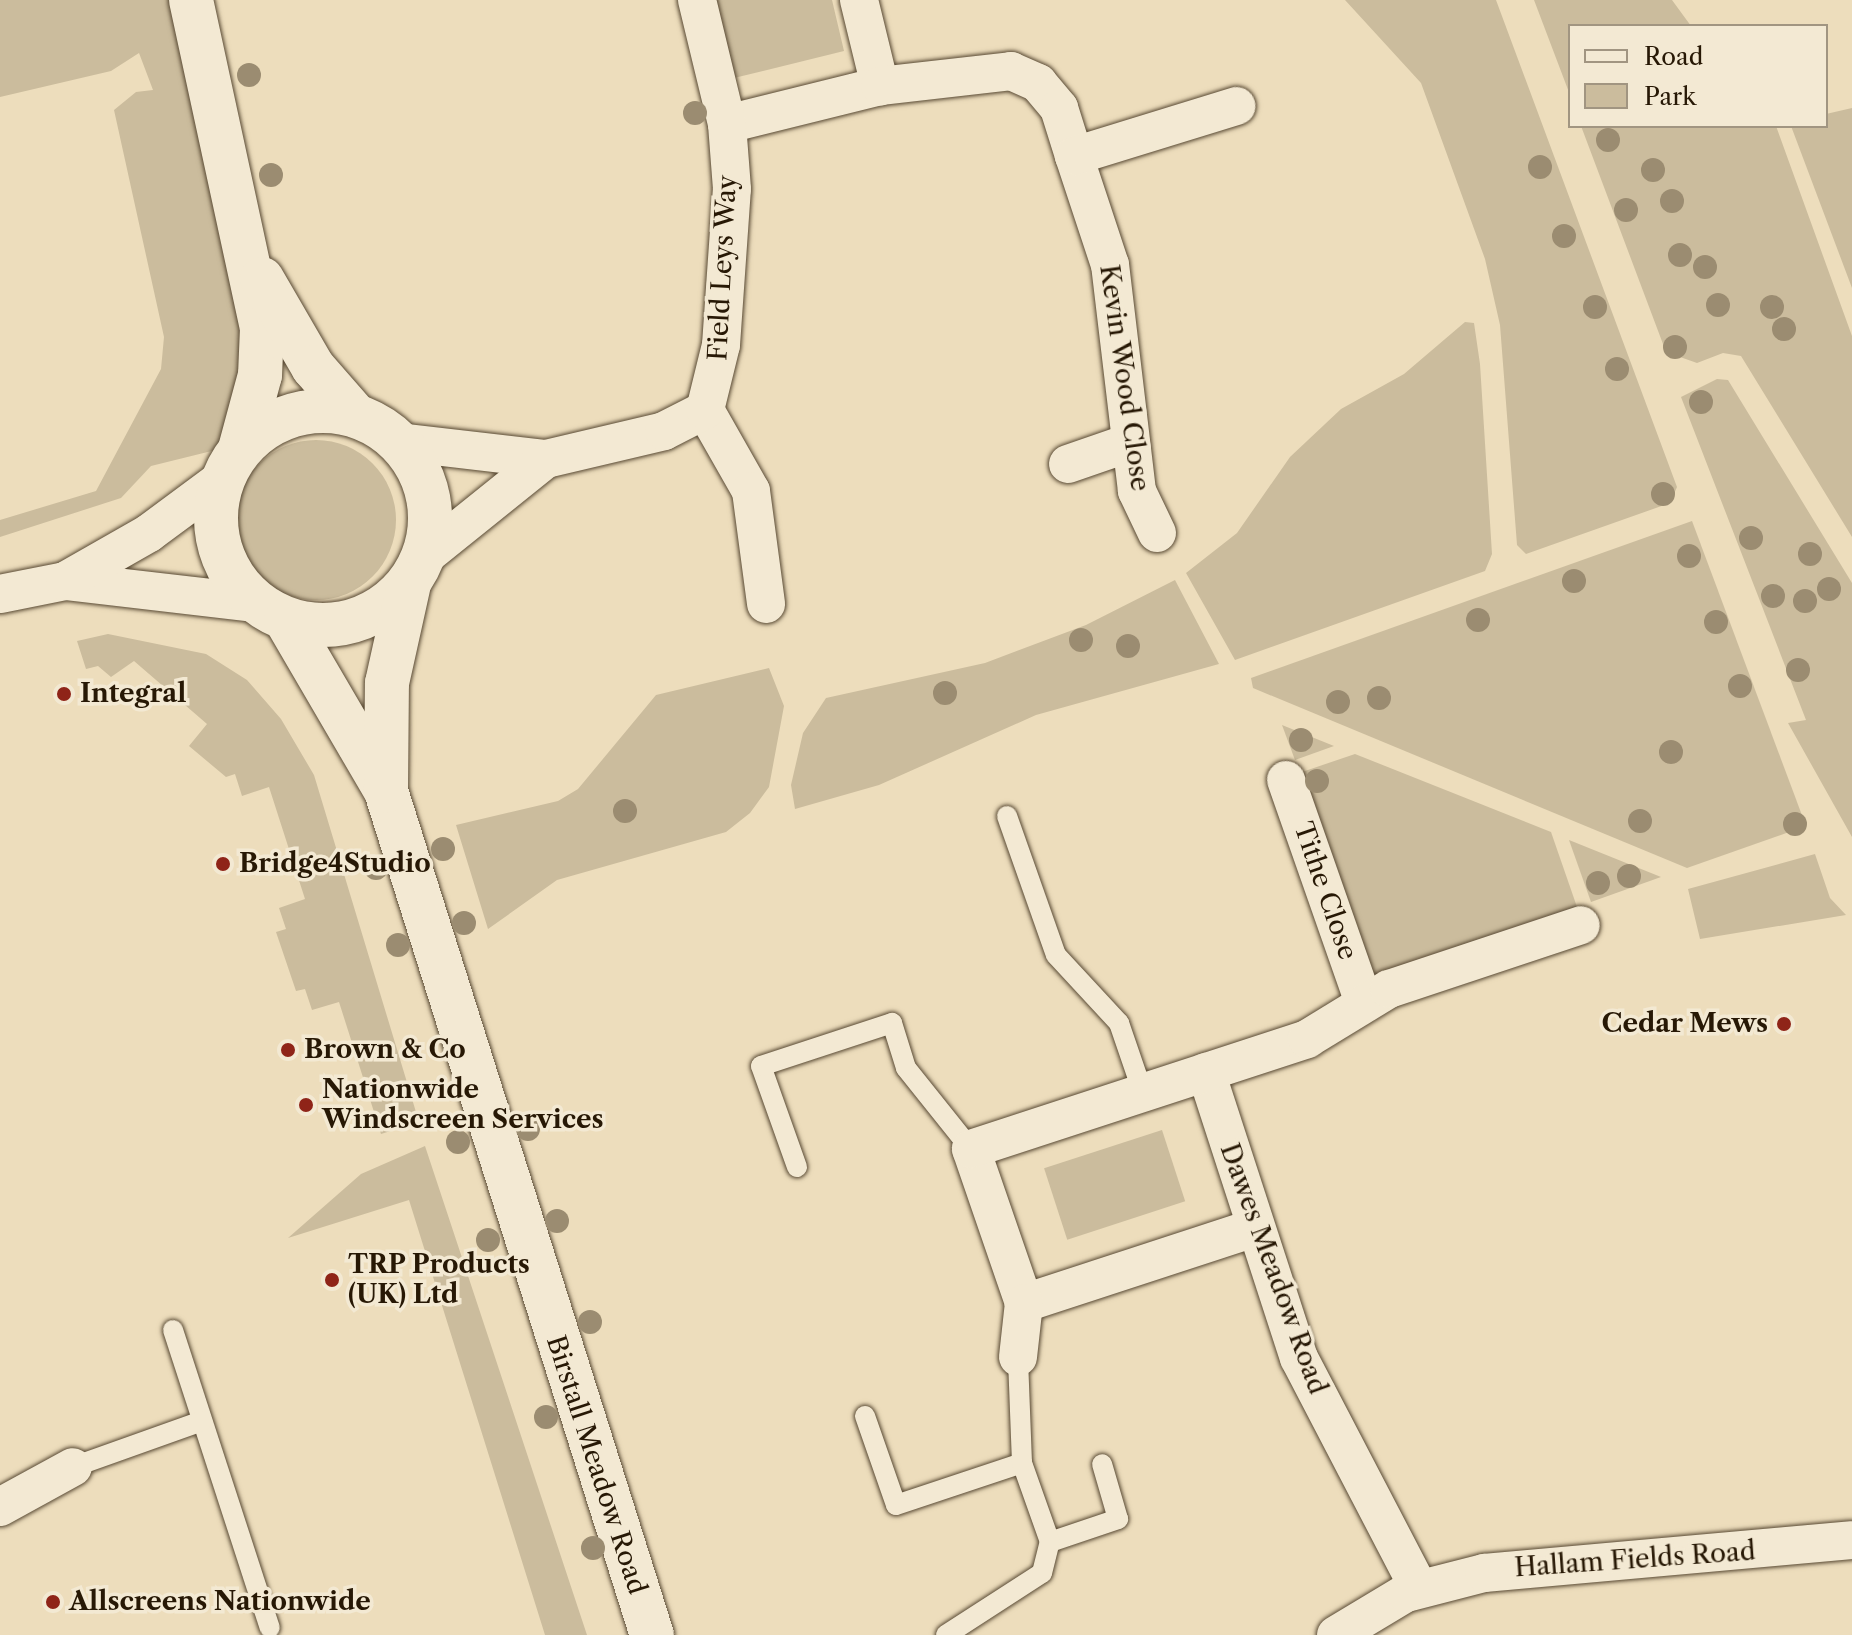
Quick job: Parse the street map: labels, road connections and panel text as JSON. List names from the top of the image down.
{
  "streets": {
    "street": [
      "Field Leys Way",
      "Kevin Wood Close",
      "Tithe Close",
      "Dawes Meadow Road",
      "Birstall Meadow Road",
      "Hallam Fields Road"
    ]
  },
  "crossings": [
    ["Field Leys Way", "Kevin Wood Close"],
    ["Dawes Meadow Road", "Hallam Fields Road"]
  ],
  "places": [
    "Integral",
    "Bridge4Studio",
    "Cedar Mews",
    "Brown & Co",
    "Nationwide Windscreen Services",
    "TRP Products (UK) Ltd",
    "Allscreens Nationwide"
  ],
  "legend": ["Road", "Park"]
}
